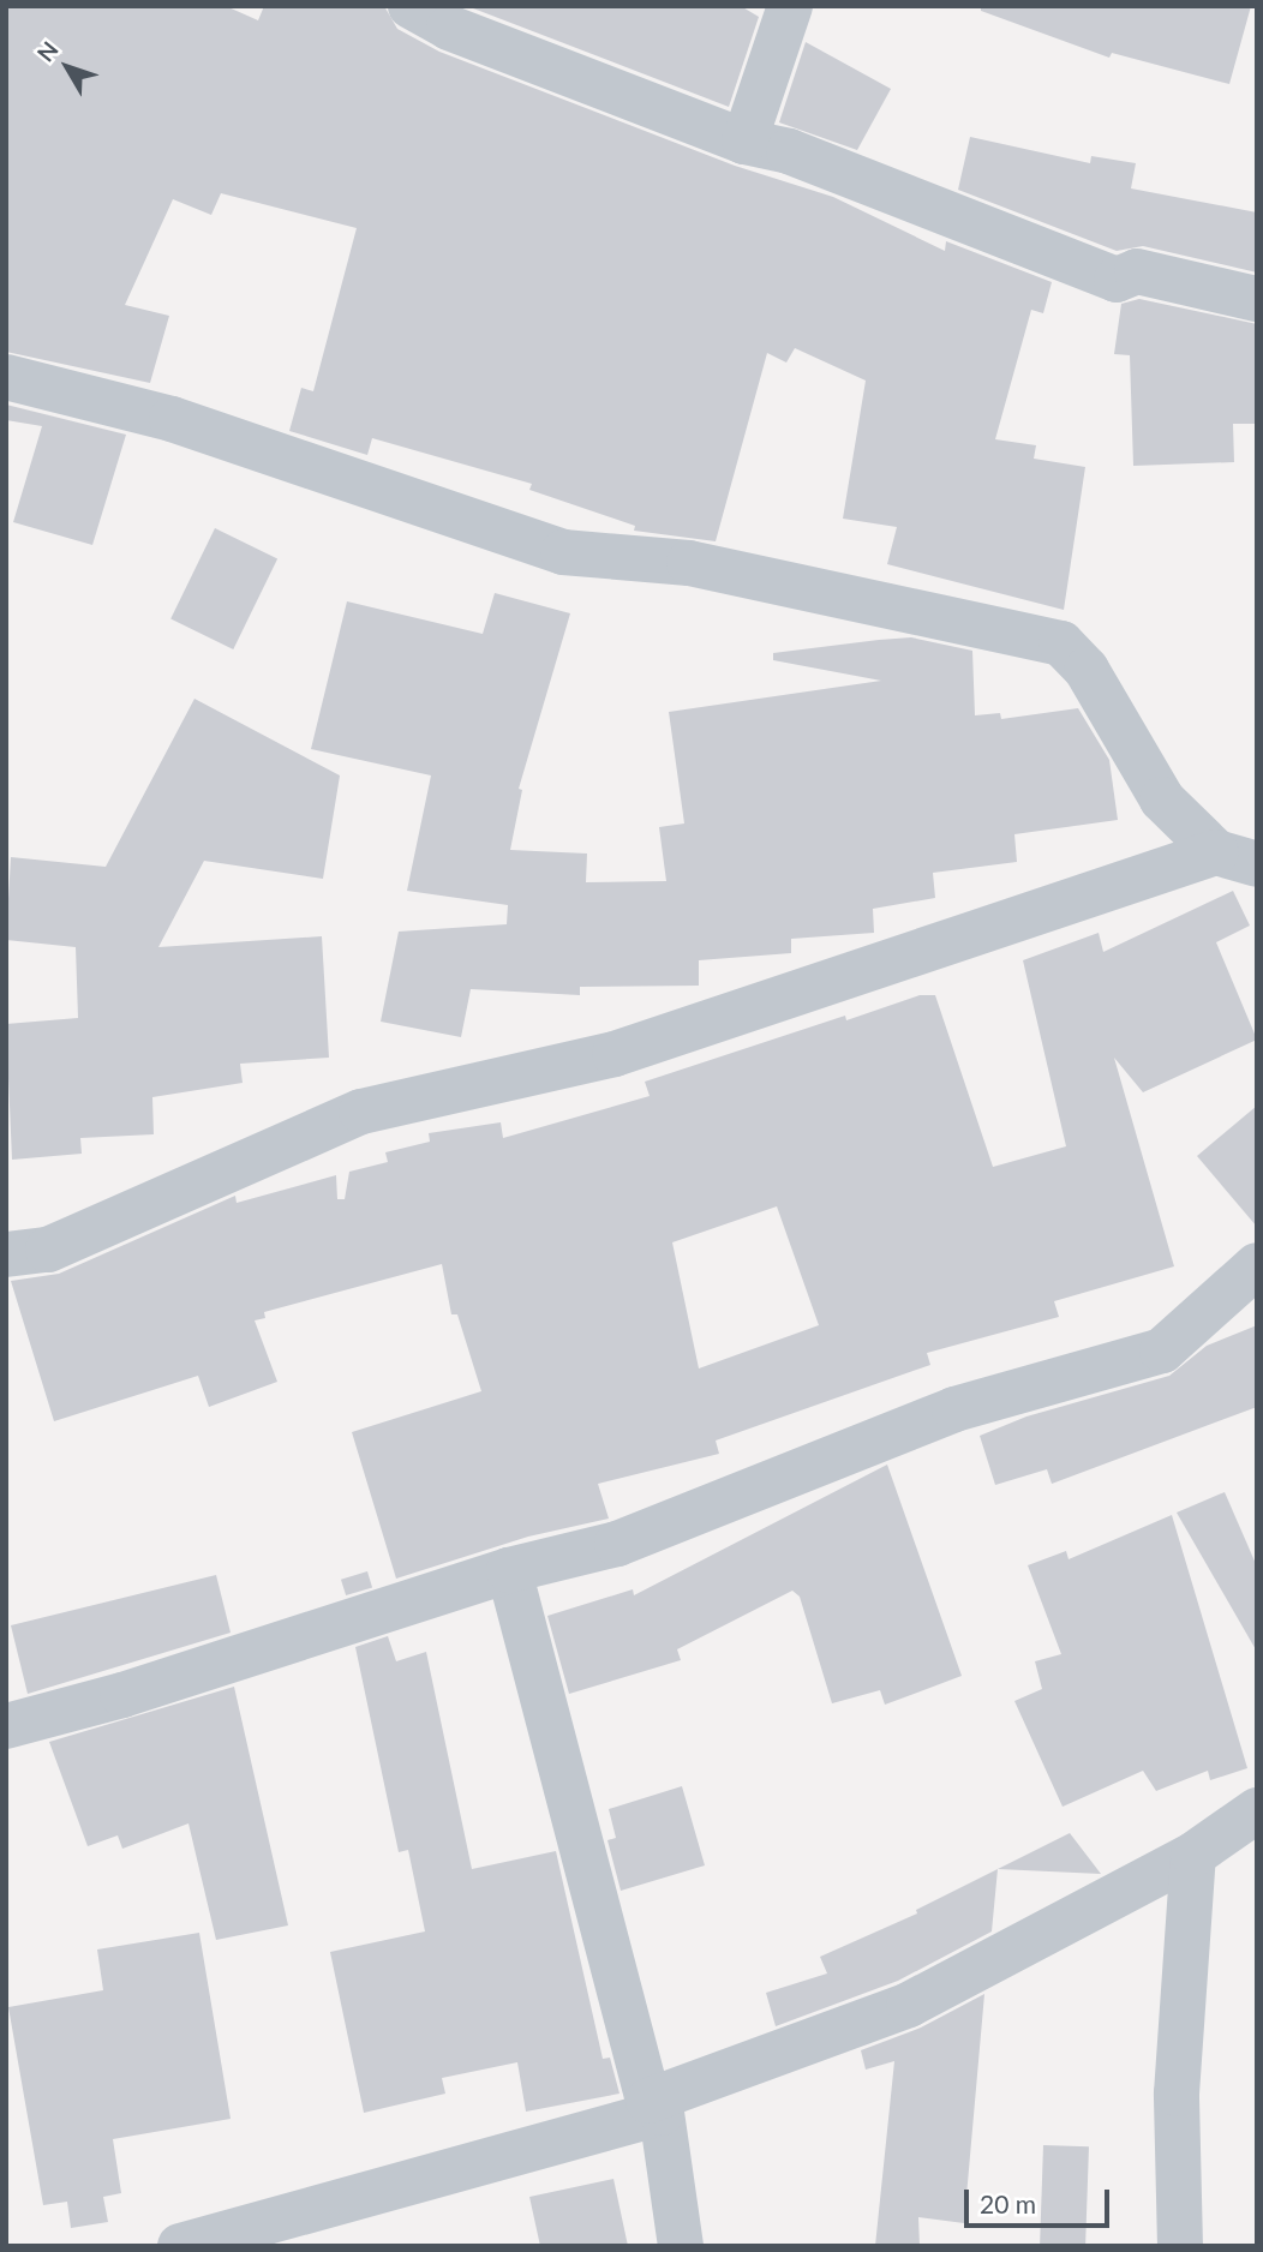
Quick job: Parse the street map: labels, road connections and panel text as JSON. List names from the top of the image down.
{
  "scale_bar": "20 m",
  "north": "top left"
}
